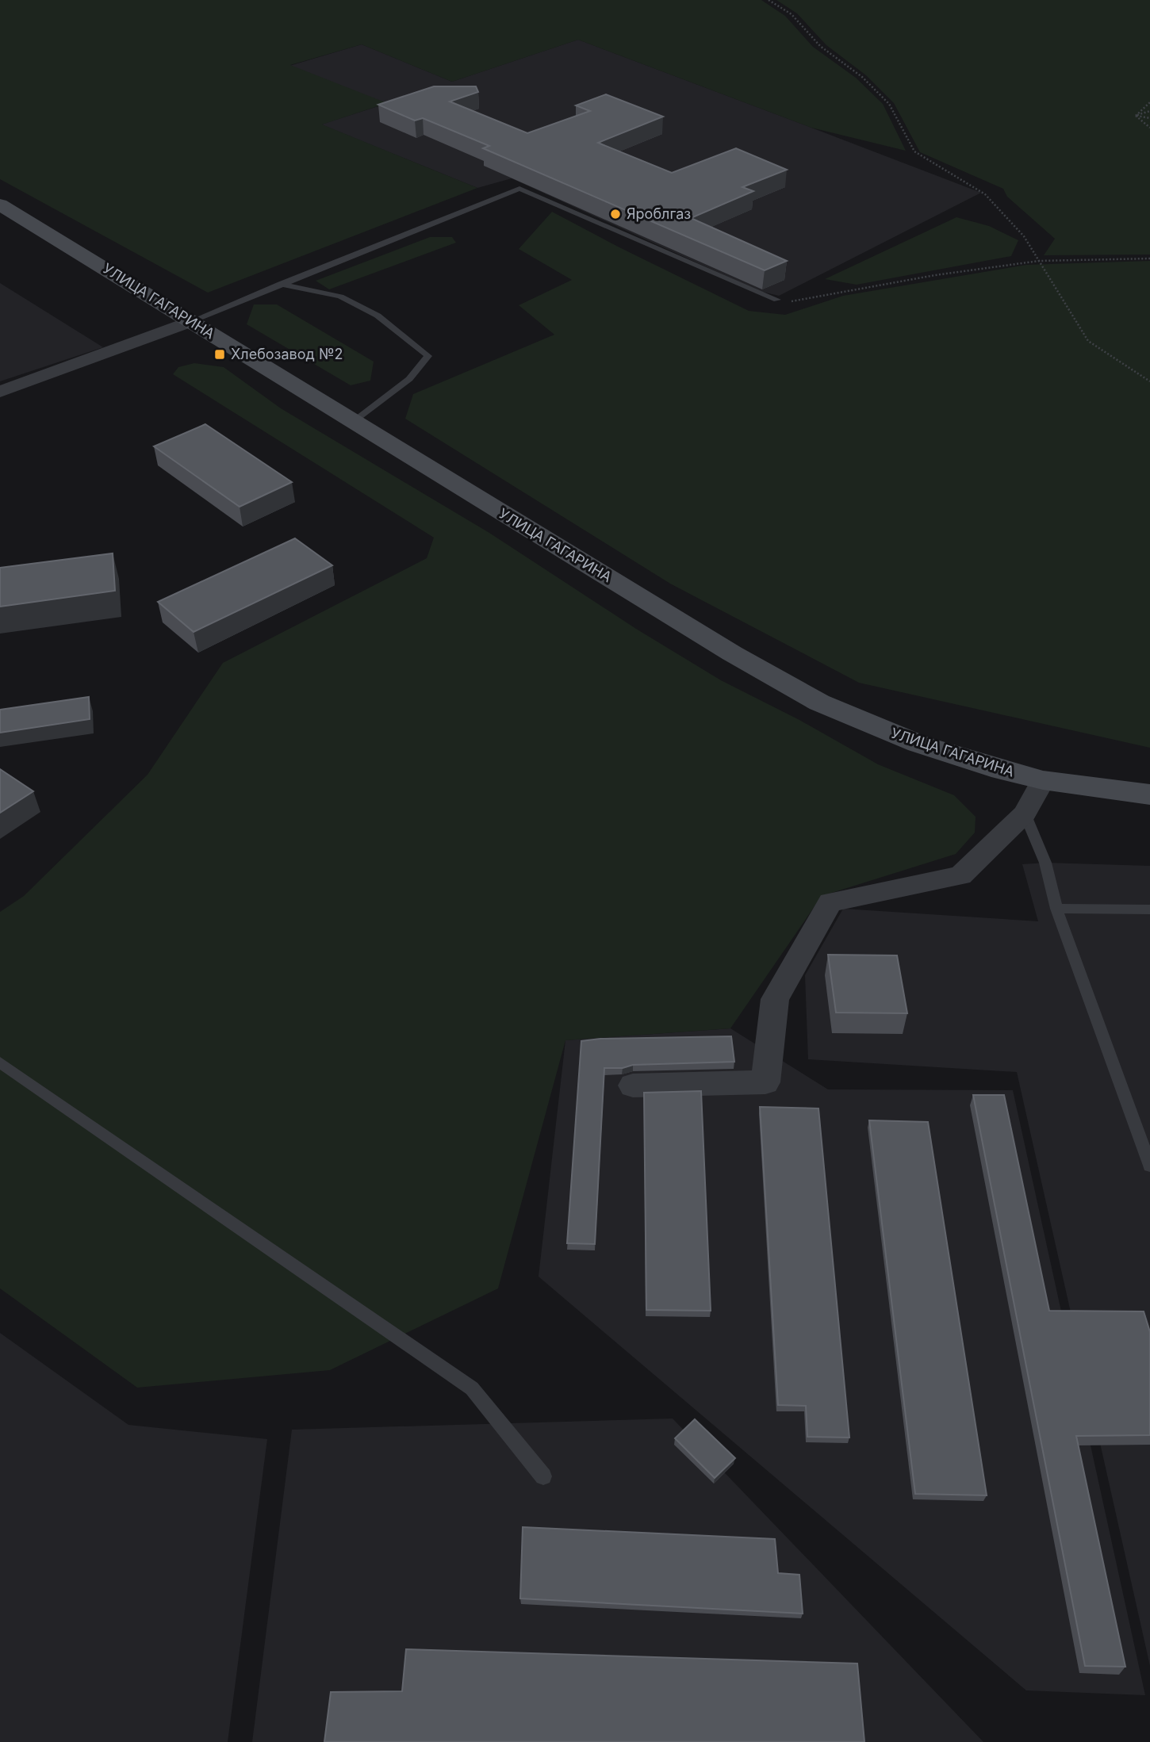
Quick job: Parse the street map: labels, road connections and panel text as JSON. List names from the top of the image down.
{
  "streets": {
    "main road": ["УЛИЦА ГАГАРИНА"]
  },
  "places": {
    "other": ["Яроблгаз"],
    "transit": ["Хлебозавод №2"]
  }
}
